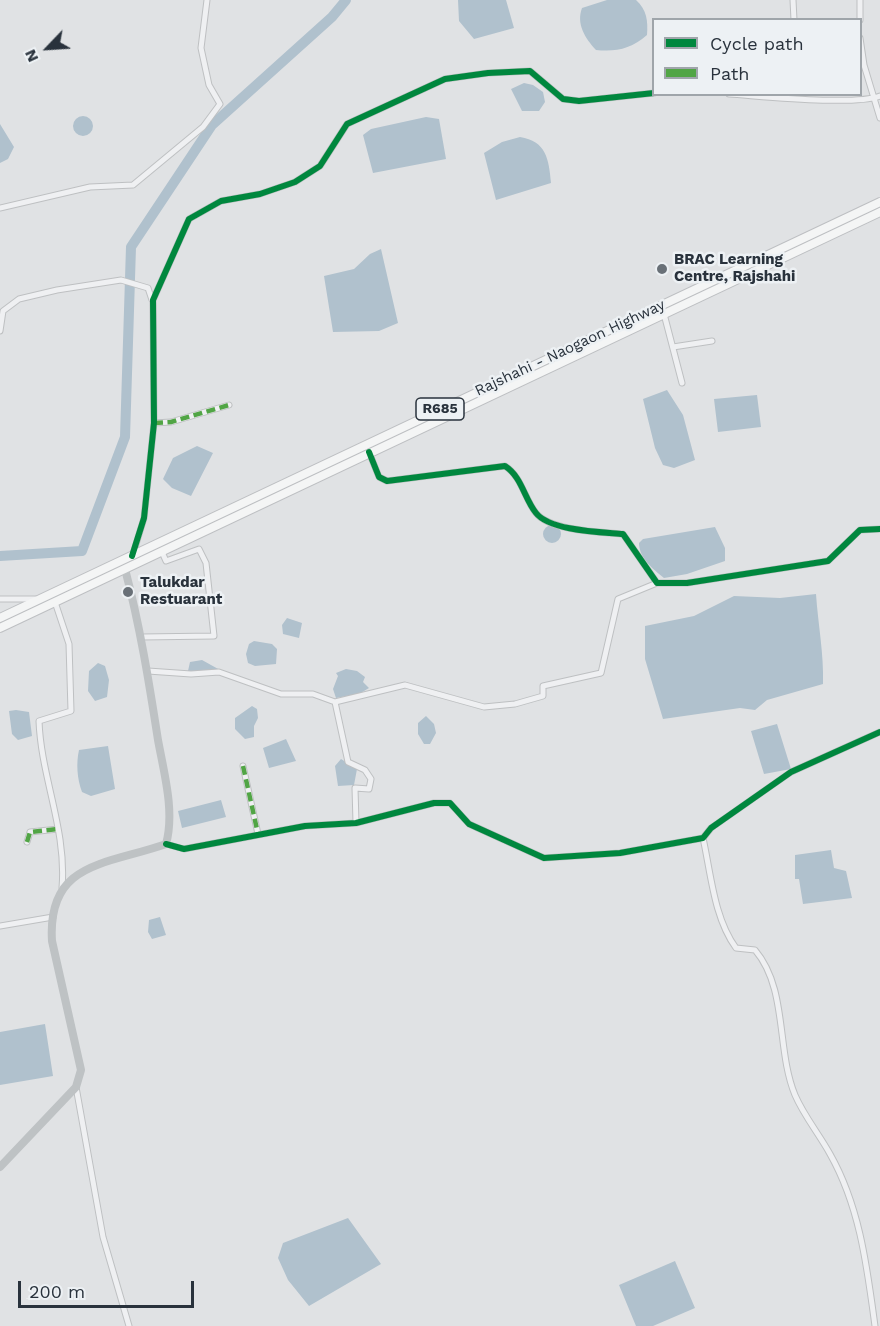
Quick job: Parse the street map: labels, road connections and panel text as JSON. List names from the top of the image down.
{
  "streets": {
    "main road": ["Rajshahi - Naogaon Highway", "R685"]
  },
  "places": ["BRAC Learning Centre, Rajshahi", "Talukdar Restuarant"],
  "legend": ["Cycle path", "Path"],
  "scale_bar": "200 m",
  "north": "bottom left"
}
